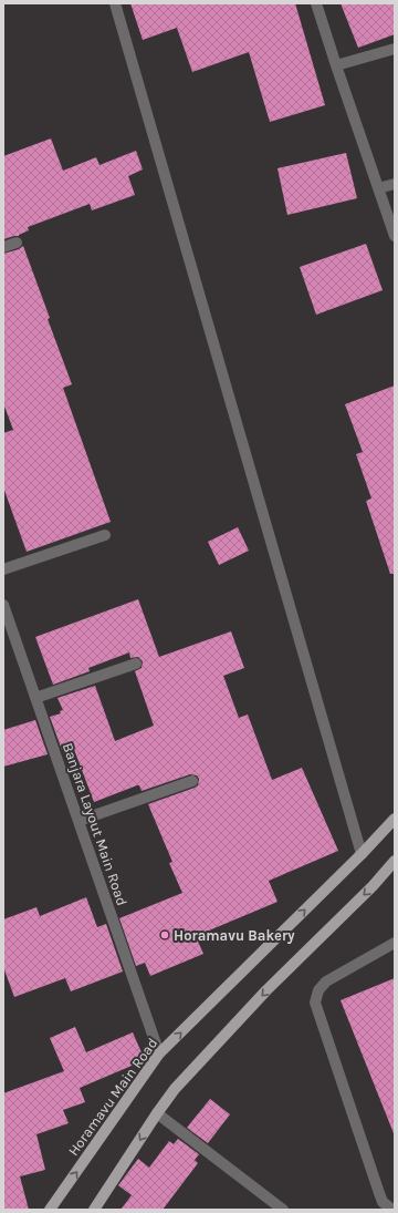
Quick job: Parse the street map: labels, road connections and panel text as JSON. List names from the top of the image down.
{
  "streets": {
    "main road": ["Horamavu Main Road"],
    "street": ["Banjara Layout Main Road"]
  },
  "crossings": [
    ["Banjara Layout Main Road", "Horamavu Main Road"]
  ],
  "places": ["Horamavu Bakery"]
}
